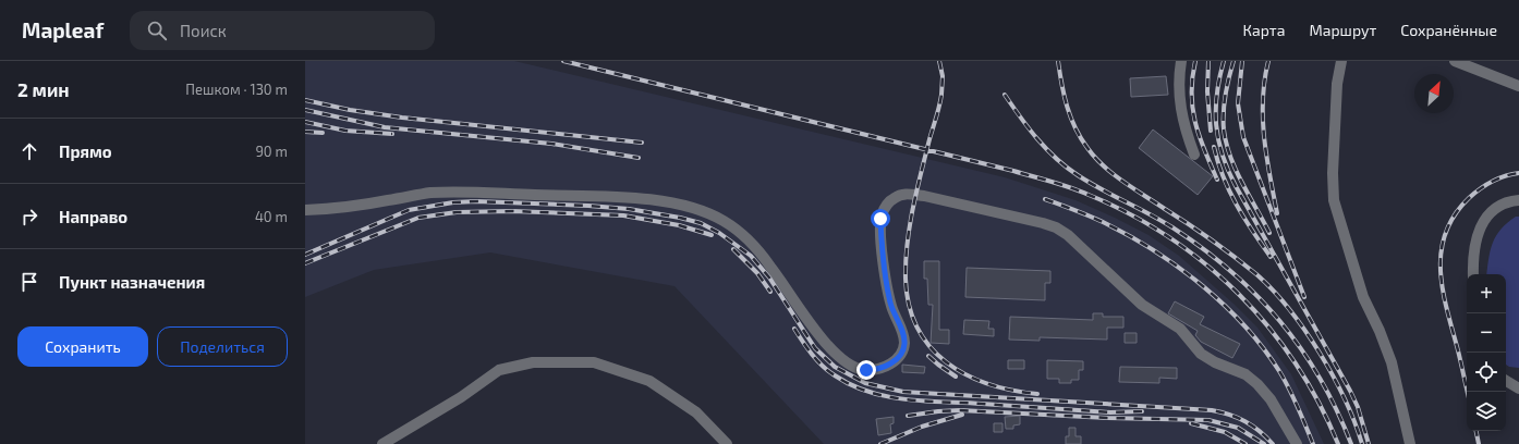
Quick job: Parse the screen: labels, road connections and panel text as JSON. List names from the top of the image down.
{
  "north": "top right",
  "page": {
    "header": "Mapleaf",
    "search": "Поиск",
    "nav": ["Карта", "Маршрут", "Сохранённые"],
    "heading": ["2 мин", "Пешком · 130 m"],
    "list": [
      ["Прямо", "90 m"],
      ["Направо", "40 m"],
      "Пункт назначения"
    ],
    "map_buttons": ["+", "−"],
    "buttons": ["Сохранить", "Поделиться"]
  }
}
